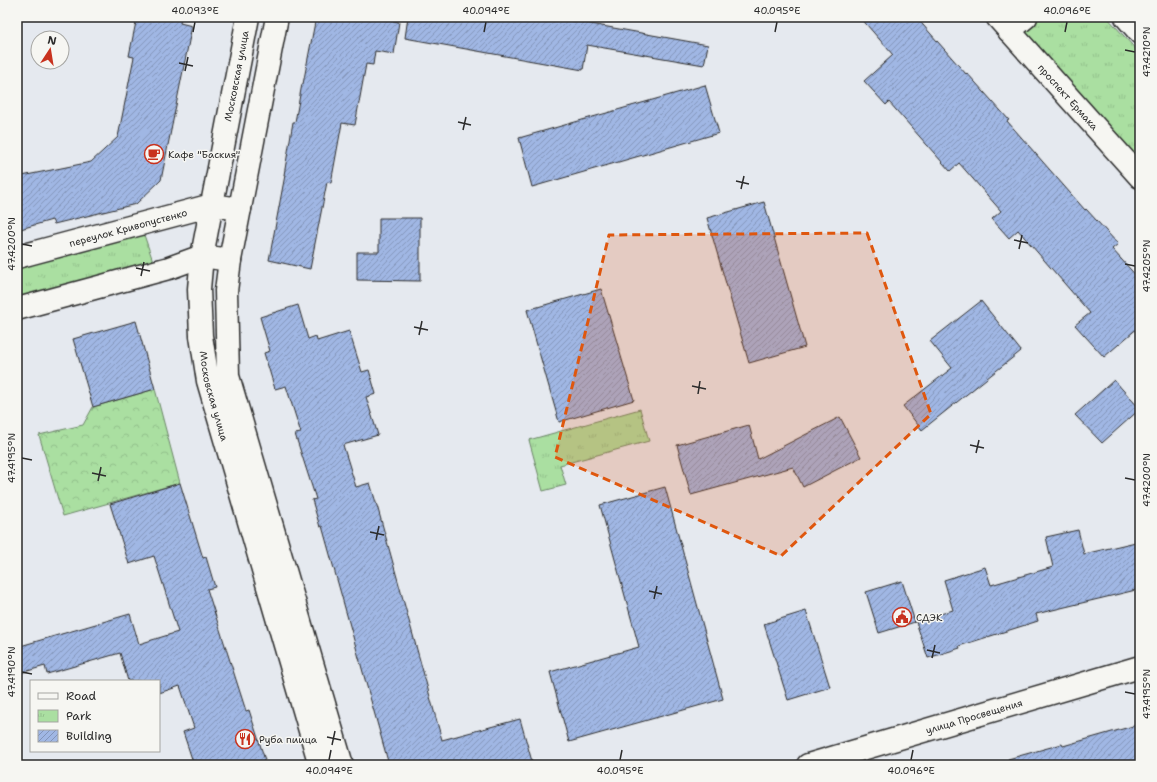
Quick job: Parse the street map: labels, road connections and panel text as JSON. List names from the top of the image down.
{
  "streets": {
    "main road": [
      "Московская улица",
      "проспект Ермака",
      "переулок Кривопустенко",
      "улица Просвещения"
    ]
  },
  "crossings": [
    ["Московская улица", "переулок Кривопустенко"]
  ],
  "places": {
    "cafe": ["Кафе \"Баския\""],
    "public building": ["СДЭК"],
    "restaurant": ["Руба пиица"]
  },
  "legend": ["Road", "Park", "Building"],
  "north": "top",
  "coordinates": [
    "40.093°E",
    "40.094°E",
    "40.095°E",
    "40.096°E",
    "47.4210°N",
    "47.4200°N",
    "47.4205°N",
    "47.4195°N",
    "47.4190°N"
  ]
}
